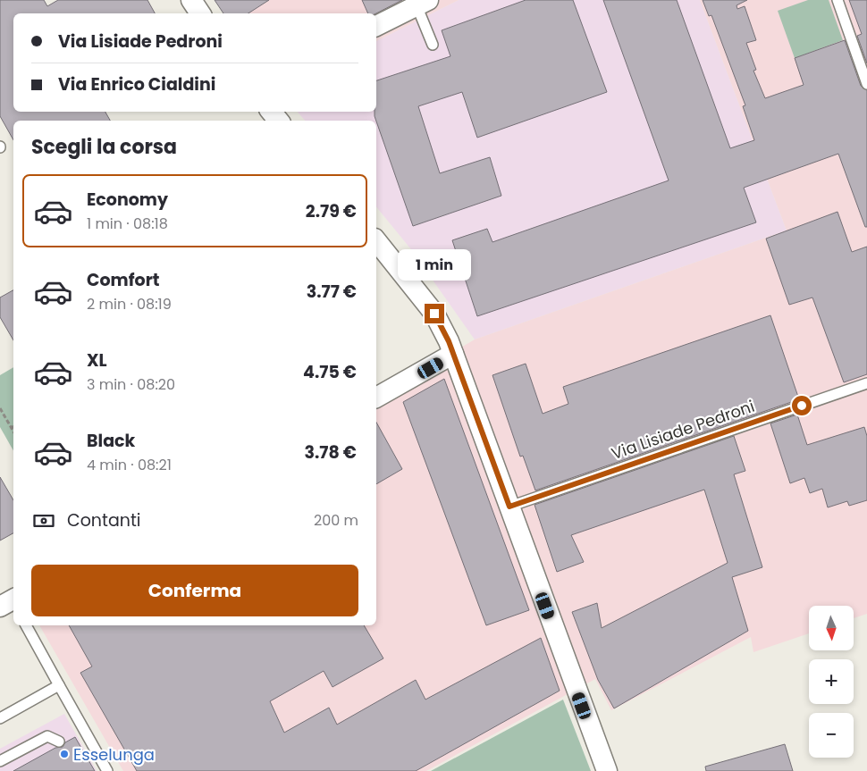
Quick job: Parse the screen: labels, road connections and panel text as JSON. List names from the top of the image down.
{
  "streets": {
    "lane": ["Via Lisiade Pedroni"]
  },
  "places": ["Esselunga"],
  "north": "bottom",
  "page": {
    "banner": ["Via Lisiade Pedroni", "Via Enrico Cialdini"],
    "heading": "Scegli la corsa",
    "list": [
      {
        "name": "Economy",
        "note": "1 min · 08:18",
        "value": "2.79 €"
      },
      {
        "name": "Comfort",
        "note": "2 min · 08:19",
        "value": "3.77 €"
      },
      {
        "name": "XL",
        "note": "3 min · 08:20",
        "value": "4.75 €"
      },
      {
        "name": "Black",
        "note": "4 min · 08:21",
        "value": "3.78 €"
      }
    ],
    "bubble": "1 min",
    "pay": ["Contanti", "200 m"],
    "buttons": "Conferma",
    "map_buttons": ["+", "−"]
  }
}
